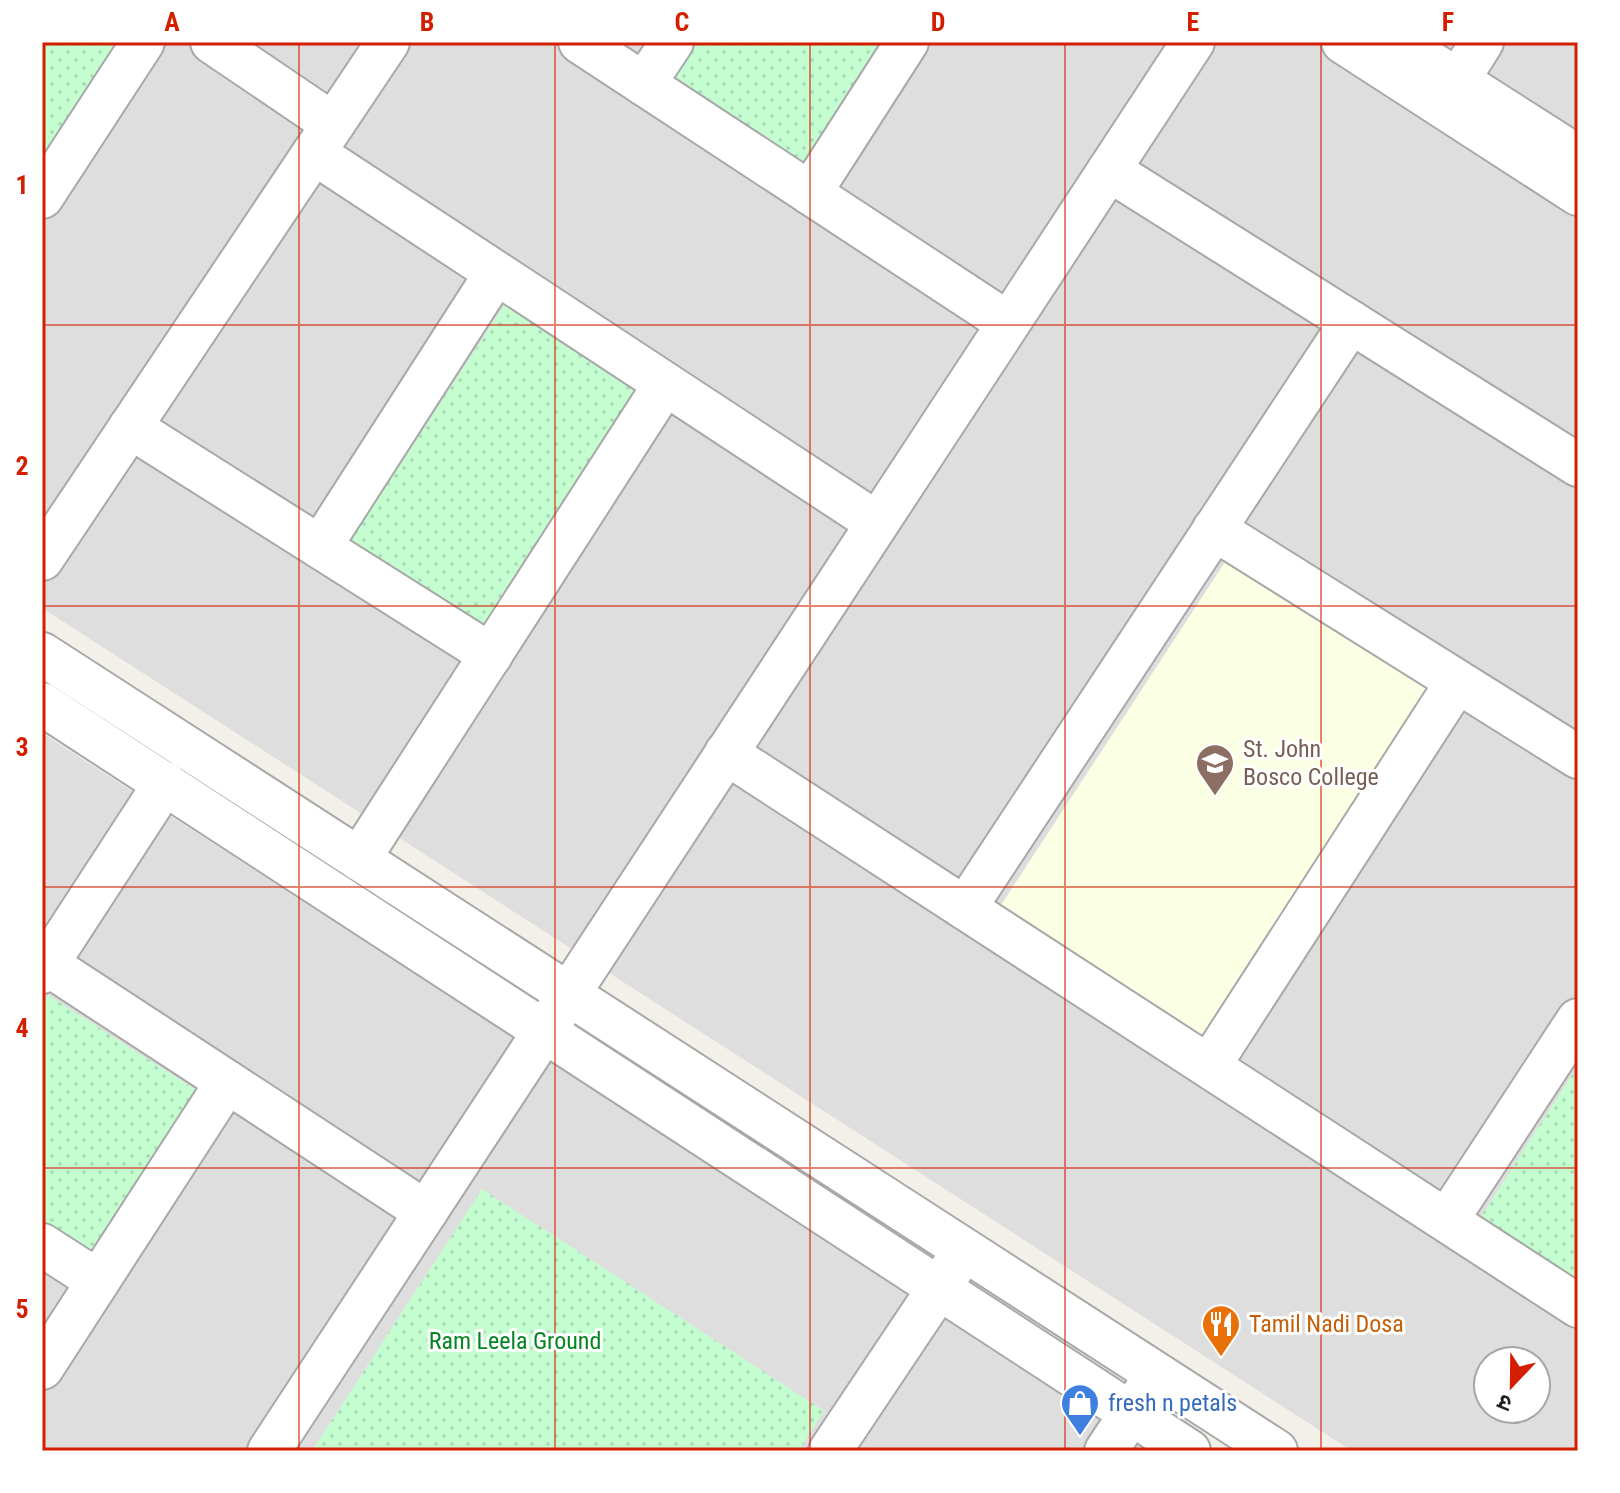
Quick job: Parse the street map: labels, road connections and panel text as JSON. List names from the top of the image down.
{
  "parks": ["Ram Leela Ground"],
  "places": {
    "school or university": ["St. John Bosco College"],
    "restaurant": ["Tamil Nadi Dosa"],
    "shop": ["fresh n petals"]
  },
  "north": "bottom",
  "grid": {
    "columns": [
      "A",
      "B",
      "C",
      "D",
      "E",
      "F"
    ],
    "rows": [
      "1",
      "2",
      "3",
      "4",
      "5"
    ]
  }
}
